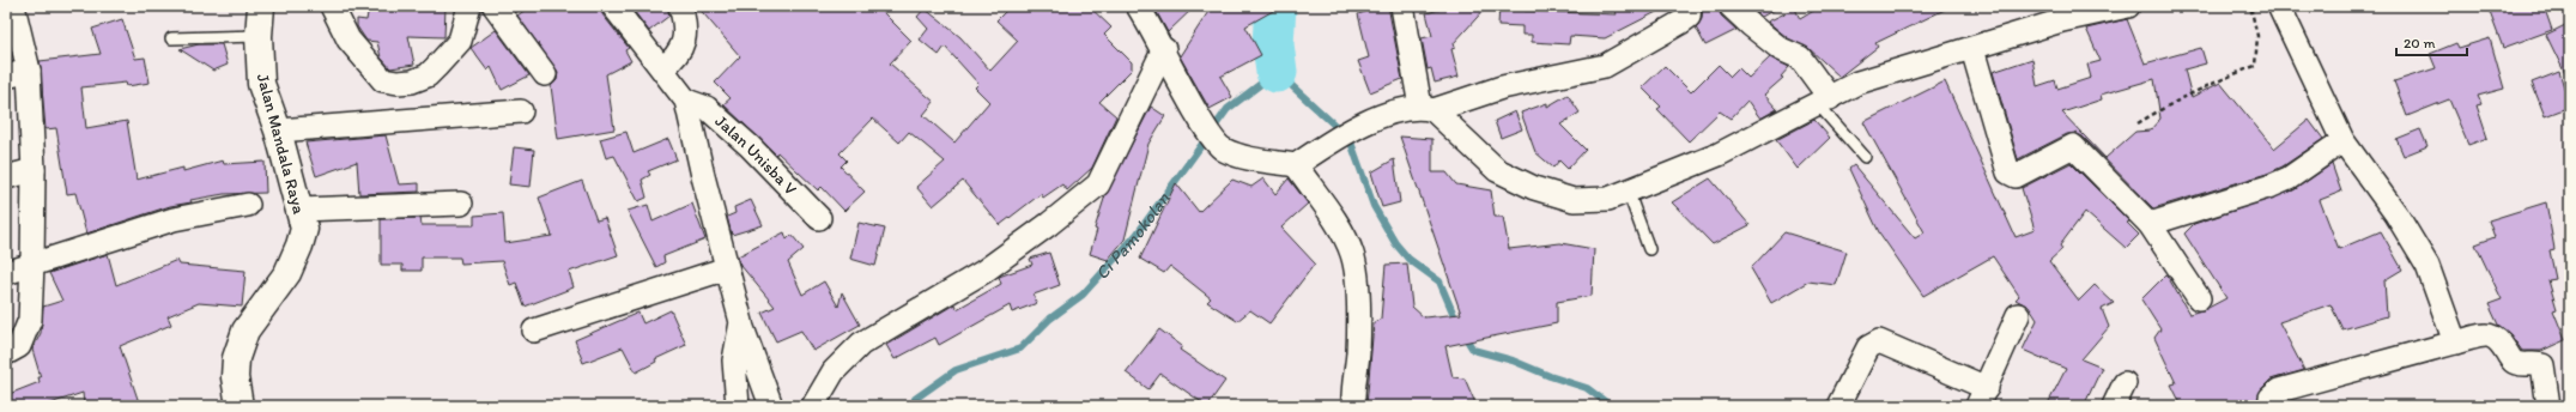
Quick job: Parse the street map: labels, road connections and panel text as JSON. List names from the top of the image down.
{
  "streets": {
    "street": ["Jalan Mandala Raya", "Jalan Unisba V"]
  },
  "water": ["Ci Pamokolan"],
  "scale_bar": "20 m"
}
